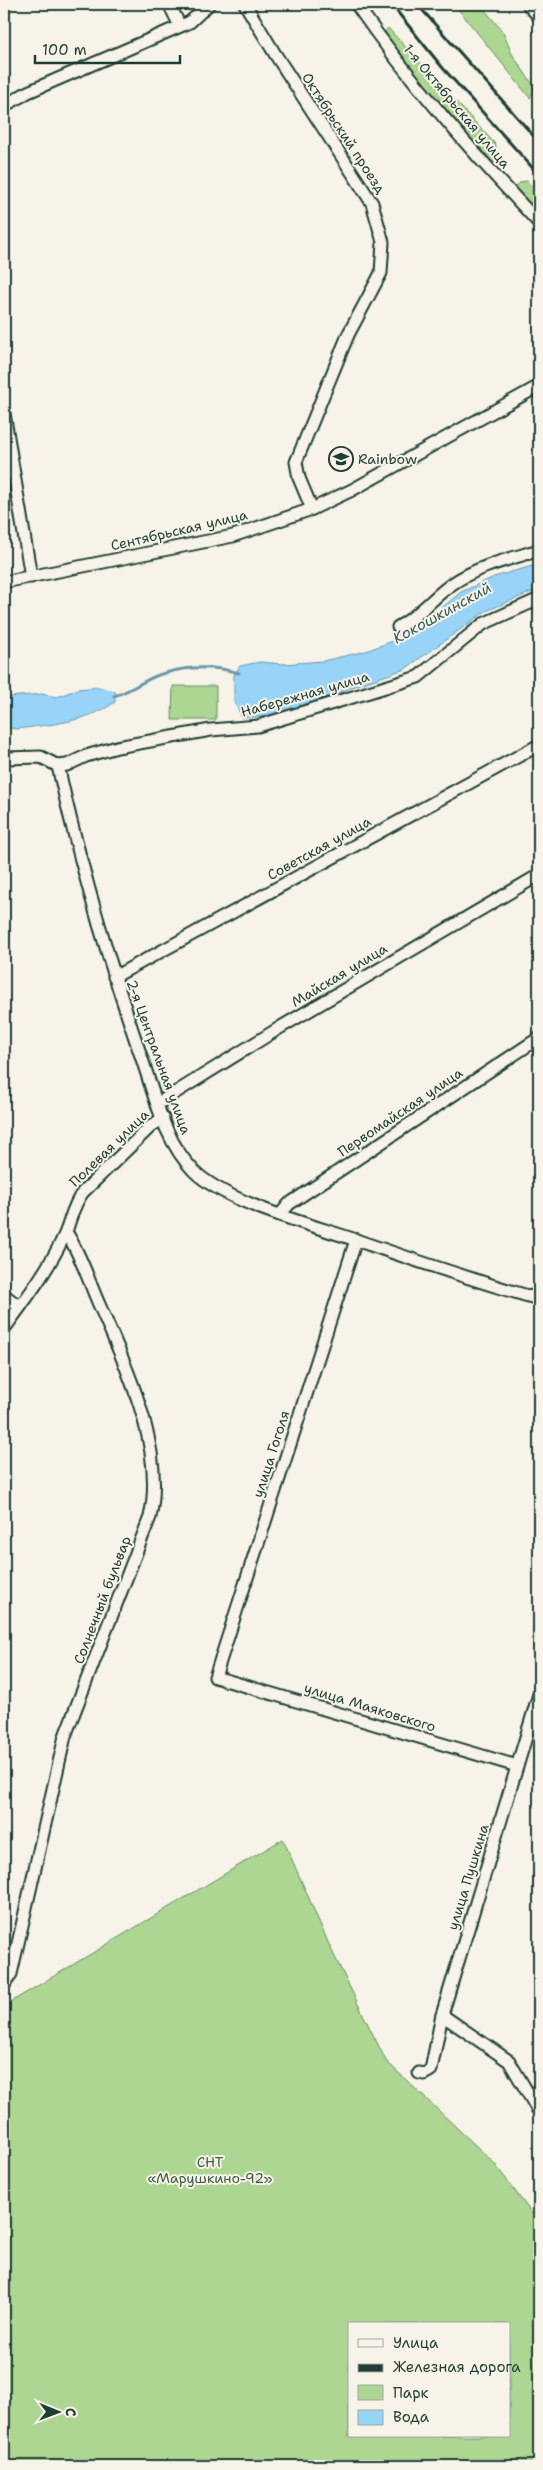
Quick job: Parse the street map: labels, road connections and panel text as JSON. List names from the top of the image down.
{
  "streets": {
    "street": [
      "1-я Октябрьская улица",
      "Октябрьский проезд",
      "Сентябрьская улица",
      "Набережная улица",
      "Советская улица",
      "Майская улица",
      "2-я Центральная улица",
      "Первомайская улица",
      "Полевая улица",
      "улица Гоголя",
      "Солнечный бульвар",
      "улица Маяковского",
      "улица Пушкина"
    ]
  },
  "crossings": [
    ["Октябрьский проезд", "Сентябрьская улица"],
    ["Набережная улица", "2-я Центральная улица"],
    ["Советская улица", "2-я Центральная улица"],
    ["Майская улица", "2-я Центральная улица"],
    ["2-я Центральная улица", "Первомайская улица"],
    ["2-я Центральная улица", "Полевая улица"],
    ["2-я Центральная улица", "улица Гоголя"],
    ["Полевая улица", "Солнечный бульвар"],
    ["улица Гоголя", "улица Маяковского"],
    ["улица Маяковского", "улица Пушкина"]
  ],
  "water": ["Кокошкинский"],
  "parks": ["СНТ «Марушкино-92»"],
  "places": {
    "school or university": ["Rainbow"]
  },
  "legend": [
    "Улица",
    "Железная дорога",
    "Парк",
    "Вода"
  ],
  "scale_bar": "100 m",
  "north": "right"
}
